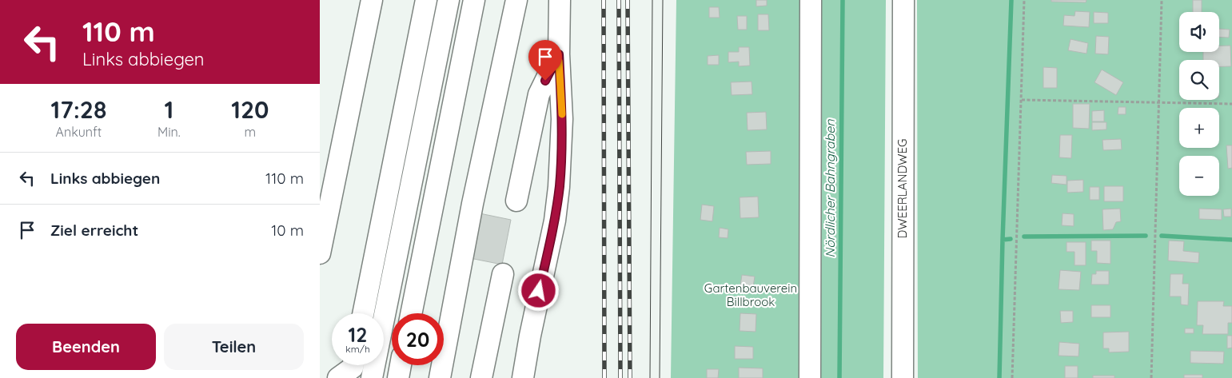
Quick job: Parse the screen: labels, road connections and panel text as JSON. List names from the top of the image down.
{
  "streets": {
    "street": ["DWEERLANDWEG"]
  },
  "water": ["Nördlicher Bahngraben"],
  "parks": ["Gartenbauverein Billbrook"],
  "page": {
    "turn": ["110 m", "Links abbiegen"],
    "map_buttons": ["+", "−"],
    "eta": [
      "17:28",
      "Ankunft",
      "1",
      "Min.",
      "120",
      "m"
    ],
    "list": [
      {
        "name": "Links abbiegen",
        "value": "110 m"
      },
      {
        "name": "Ziel erreicht",
        "value": "10 m"
      }
    ],
    "speed": "12 km/h",
    "limit": "20",
    "buttons": ["Beenden", "Teilen"]
  }
}
